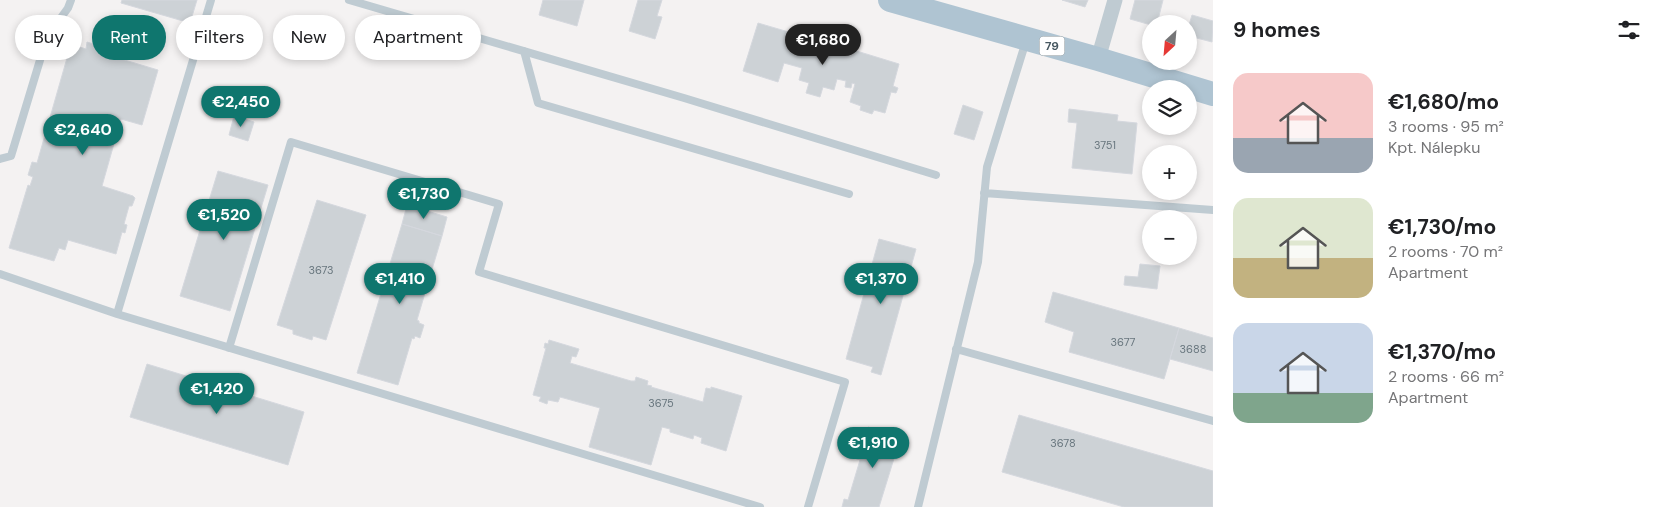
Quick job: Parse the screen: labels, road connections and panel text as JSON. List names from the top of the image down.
{
  "streets": {
    "main road": ["79"]
  },
  "house_numbers": [
    "3751",
    "3673",
    "3677",
    "3688",
    "3675",
    "3678"
  ],
  "north": "bottom left",
  "page": {
    "heading": "9 homes",
    "map_buttons": ["+", "−"],
    "chip": [
      "Buy",
      "Rent",
      "Filters",
      "New",
      "Apartment"
    ],
    "price": [
      "€1,680",
      "€2,450",
      "€2,640",
      "€1,730",
      "€1,520",
      "€1,410",
      "€1,370",
      "€1,420",
      "€1,910"
    ],
    "list": [
      {
        "name": "€1,680/mo",
        "note": "3 rooms · 95 m² · Kpt. Nálepku"
      },
      {
        "name": "€1,730/mo",
        "note": "2 rooms · 70 m² · Apartment"
      },
      {
        "name": "€1,370/mo",
        "note": "2 rooms · 66 m² · Apartment"
      }
    ]
  }
}
